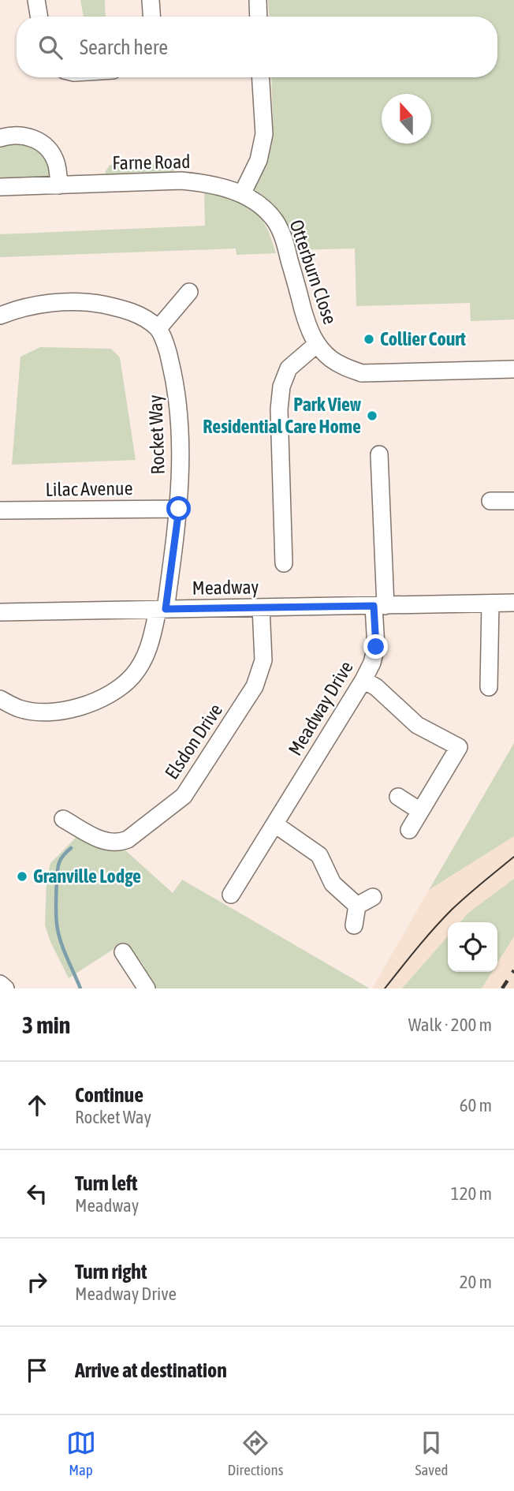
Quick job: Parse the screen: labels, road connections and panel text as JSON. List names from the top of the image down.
{
  "streets": {
    "street": [
      "Farne Road",
      "Otterburn Close",
      "Rocket Way",
      "Lilac Avenue",
      "Meadway",
      "Meadway Drive",
      "Elsdon Drive"
    ]
  },
  "crossings": [
    ["Farne Road", "Otterburn Close"],
    ["Rocket Way", "Lilac Avenue"],
    ["Rocket Way", "Meadway"],
    ["Meadway", "Meadway Drive"],
    ["Meadway", "Elsdon Drive"]
  ],
  "places": ["Collier Court", "Park View Residential Care Home", "Granville Lodge"],
  "north": "top",
  "page": {
    "search": "Search here",
    "heading": ["3 min", "Walk · 200 m"],
    "list": [
      ["Continue", "Rocket Way", "60 m"],
      ["Turn left", "Meadway", "120 m"],
      ["Turn right", "Meadway Drive", "20 m"],
      "Arrive at destination"
    ],
    "nav": ["Map", "Directions", "Saved"]
  }
}
